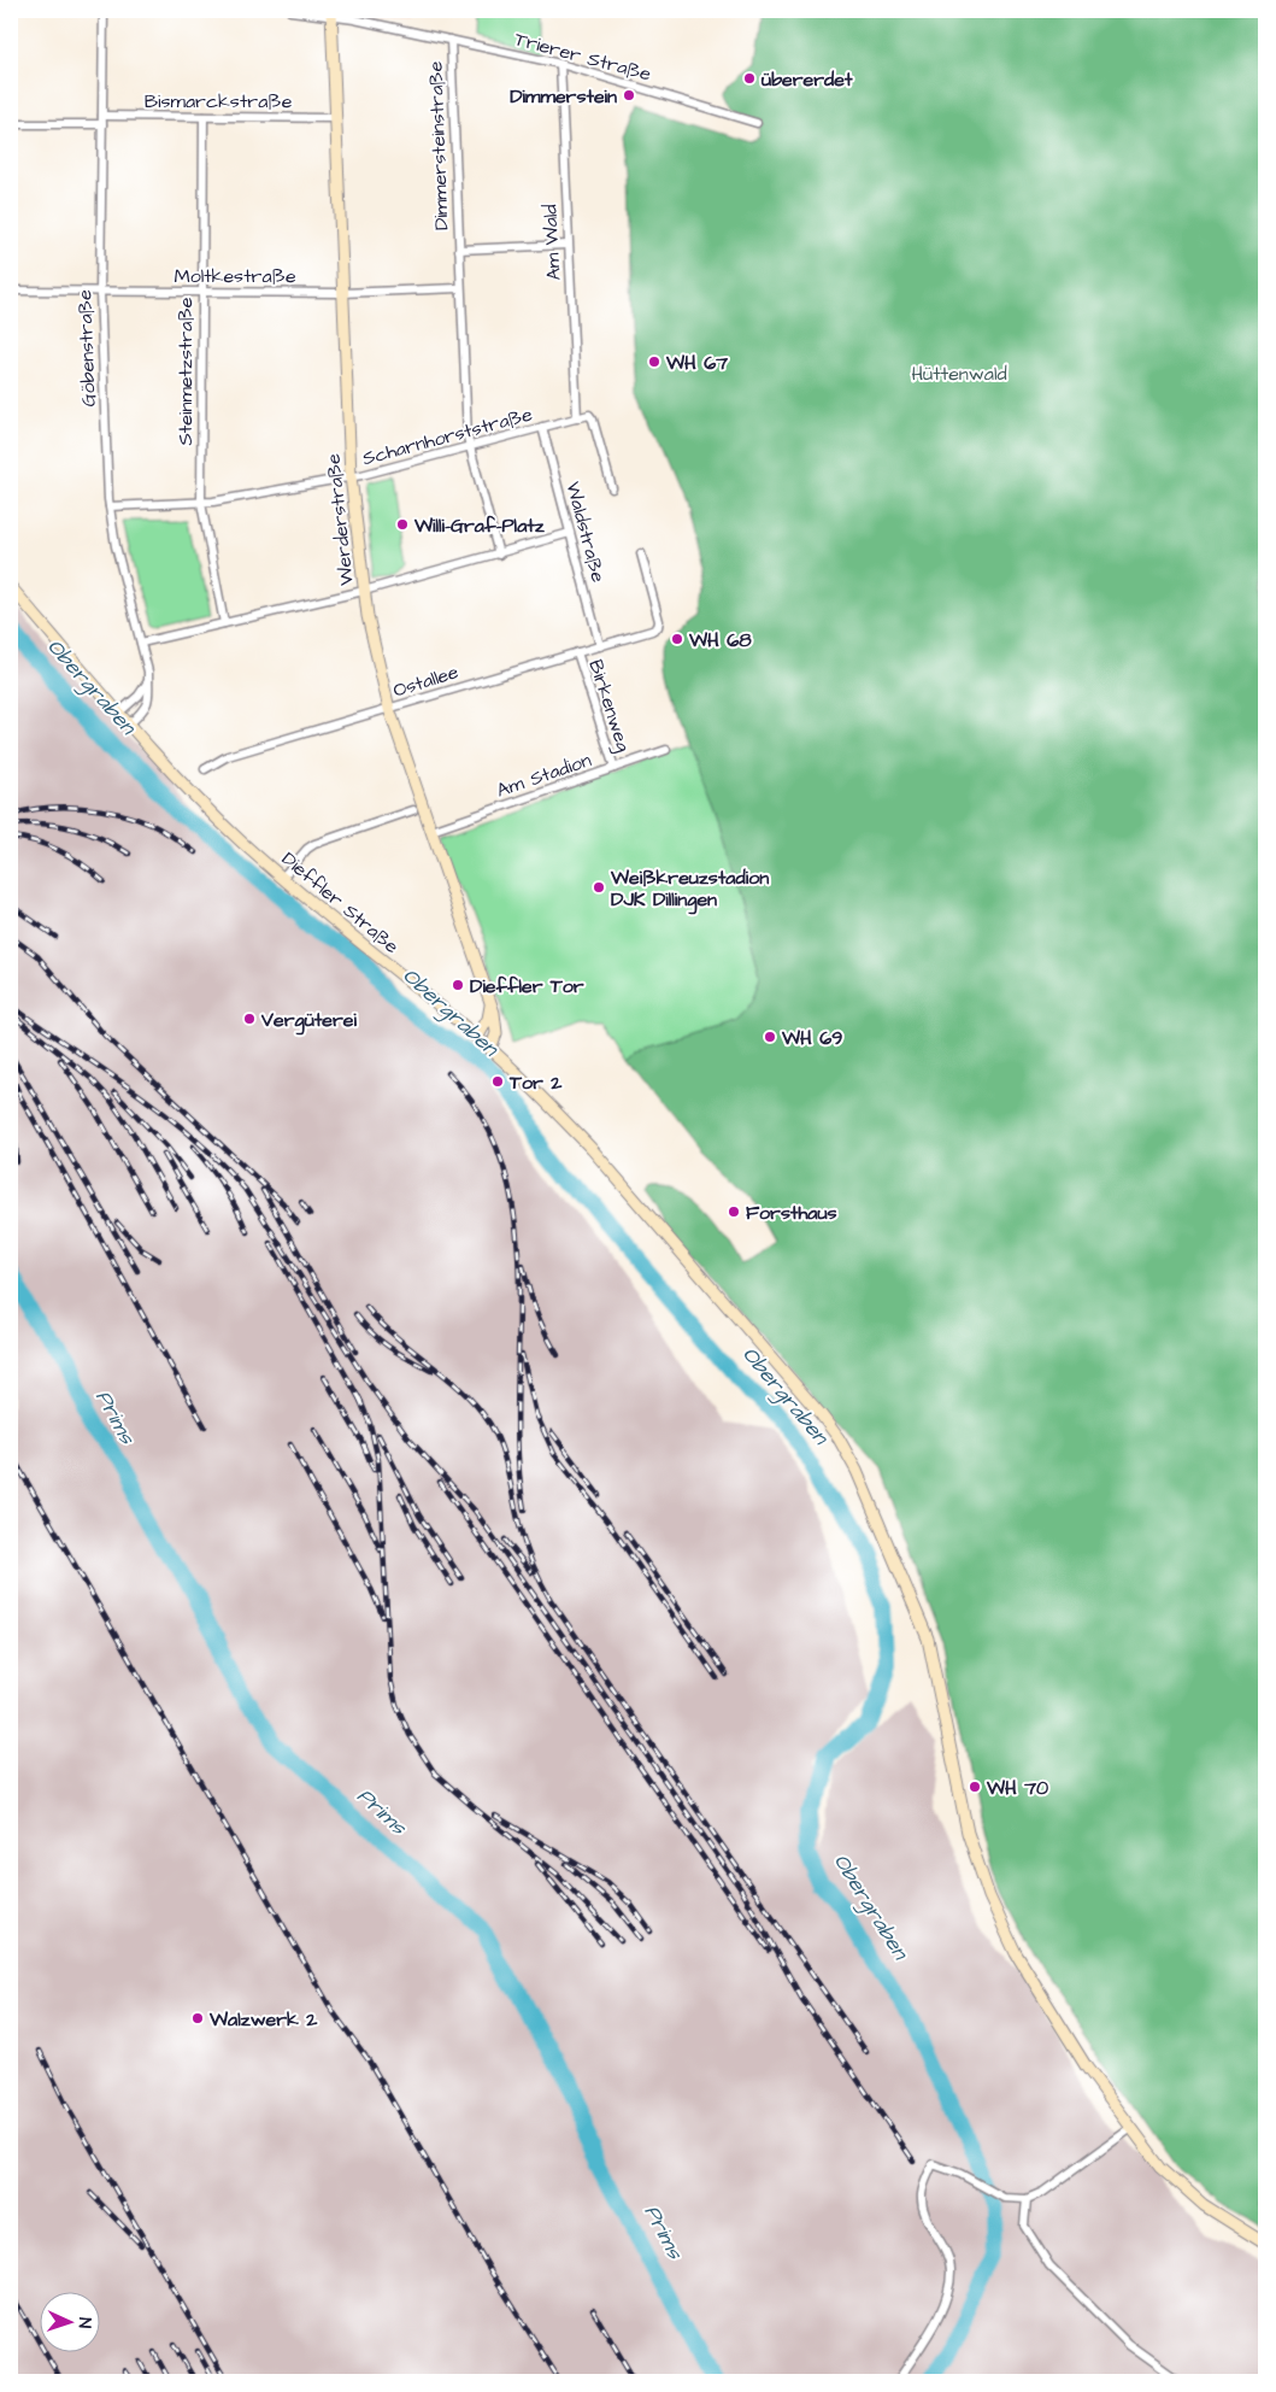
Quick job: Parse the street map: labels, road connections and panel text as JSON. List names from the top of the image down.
{
  "streets": {
    "main road": ["Werderstraße", "Dieffler Straße"],
    "street": [
      "Trierer Straße",
      "Bismarckstraße",
      "Dimmersteinstraße",
      "Am Wald",
      "Moltkestraße",
      "Göbenstraße",
      "Steinmetzstraße",
      "Scharnhorststraße",
      "Waldstraße",
      "Ostallee",
      "Birkenweg",
      "Am Stadion"
    ]
  },
  "crossings": [
    ["Trierer Straße", "Dimmersteinstraße"],
    ["Trierer Straße", "Am Wald"],
    ["Trierer Straße", "Werderstraße"],
    ["Bismarckstraße", "Göbenstraße"],
    ["Bismarckstraße", "Steinmetzstraße"],
    ["Bismarckstraße", "Werderstraße"],
    ["Dimmersteinstraße", "Am Wald"],
    ["Dimmersteinstraße", "Moltkestraße"],
    ["Dimmersteinstraße", "Scharnhorststraße"],
    ["Am Wald", "Scharnhorststraße"],
    ["Moltkestraße", "Göbenstraße"],
    ["Moltkestraße", "Steinmetzstraße"],
    ["Moltkestraße", "Werderstraße"],
    ["Göbenstraße", "Scharnhorststraße"],
    ["Göbenstraße", "Dieffler Straße"],
    ["Steinmetzstraße", "Scharnhorststraße"],
    ["Scharnhorststraße", "Werderstraße"],
    ["Scharnhorststraße", "Waldstraße"],
    ["Werderstraße", "Ostallee"],
    ["Werderstraße", "Am Stadion"],
    ["Werderstraße", "Dieffler Straße"],
    ["Waldstraße", "Ostallee"],
    ["Ostallee", "Birkenweg"],
    ["Birkenweg", "Am Stadion"]
  ],
  "water": ["Obergraben", "Prims"],
  "parks": ["Hüttenwald"],
  "places": [
    "übererdet",
    "Dimmerstein",
    "WH 67",
    "Willi-Graf-Platz",
    "WH 68",
    "Weißkreuzstadion DJK Dillingen",
    "Dieffler Tor",
    "Vergüterei",
    "WH 69",
    "Tor 2",
    "Forsthaus",
    "WH 70",
    "Walzwerk 2"
  ],
  "north": "right"
}
